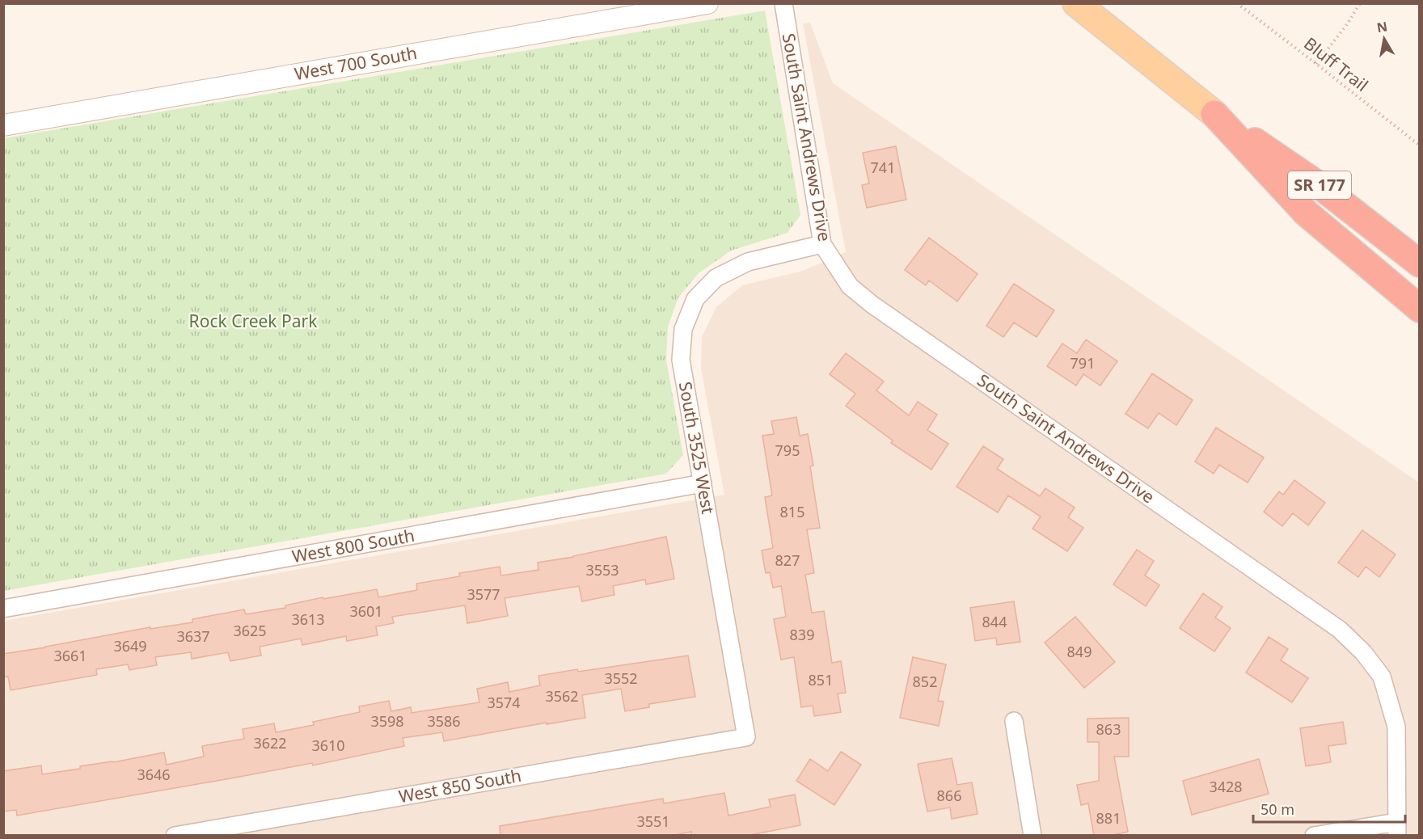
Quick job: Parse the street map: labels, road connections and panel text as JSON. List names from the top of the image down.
{
  "streets": {
    "highway": ["SR 177"],
    "street": [
      "West 700 South",
      "South Saint Andrews Drive",
      "South 3525 West",
      "West 800 South",
      "West 850 South"
    ],
    "path": ["Bluff Trail"]
  },
  "crossings": [
    ["South Saint Andrews Drive", "South 3525 West"],
    ["South 3525 West", "West 800 South"],
    ["South 3525 West", "West 850 South"]
  ],
  "parks": ["Rock Creek Park"],
  "house_numbers": [
    "741",
    "791",
    "795",
    "815",
    "827",
    "3553",
    "3577",
    "3601",
    "3613",
    "844",
    "3625",
    "839",
    "3637",
    "3649",
    "849",
    "3661",
    "3552",
    "851",
    "852",
    "3562",
    "3574",
    "3598",
    "3586",
    "863",
    "3622",
    "3610",
    "3646",
    "3428",
    "866",
    "881",
    "3551"
  ],
  "scale_bar": "50 m",
  "north": "top"
}
